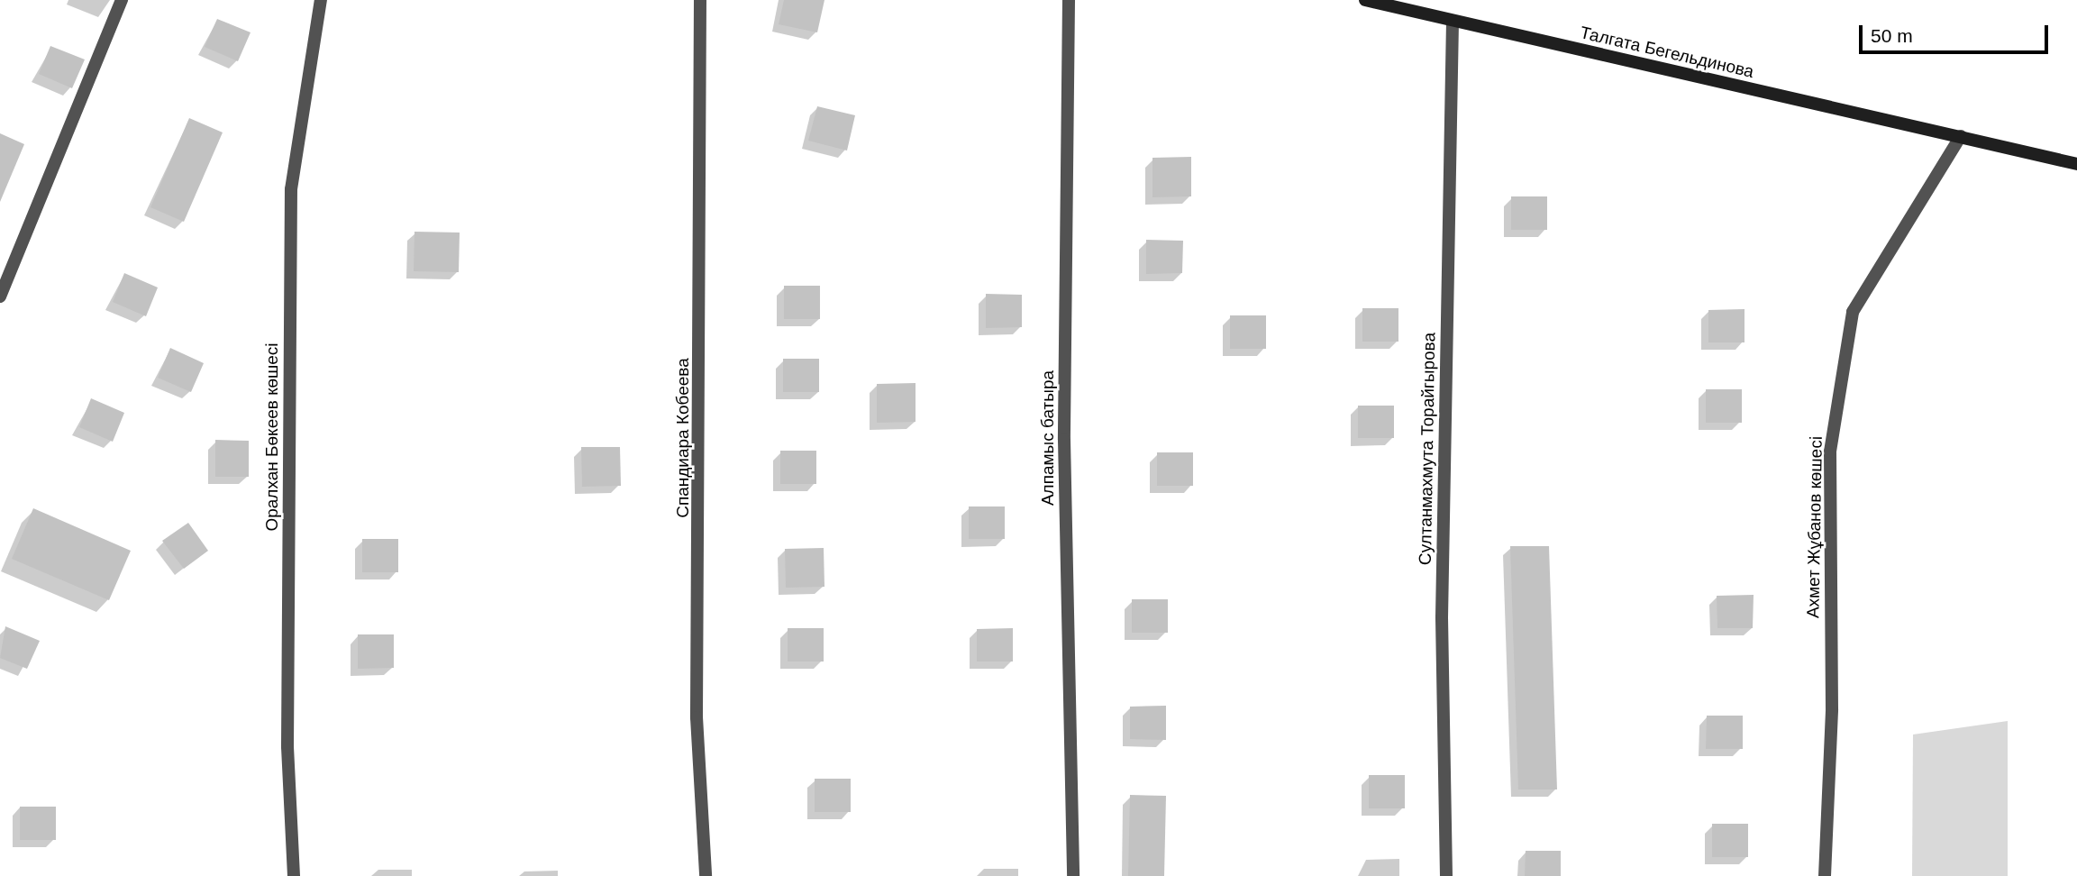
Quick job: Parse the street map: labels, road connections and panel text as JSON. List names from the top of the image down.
{
  "streets": {
    "street": [
      "Талгата Бегельдинова",
      "Оралхан Бөкеев көшесі",
      "Спандиара Кобеева",
      "Алпамыс батыра",
      "Султанмахмута Торайгырова",
      "Ахмет Жұбанов көшесі"
    ]
  },
  "crossings": [
    ["Талгата Бегельдинова", "Султанмахмута Торайгырова"],
    ["Талгата Бегельдинова", "Ахмет Жұбанов көшесі"]
  ],
  "scale_bar": "50 m"
}
